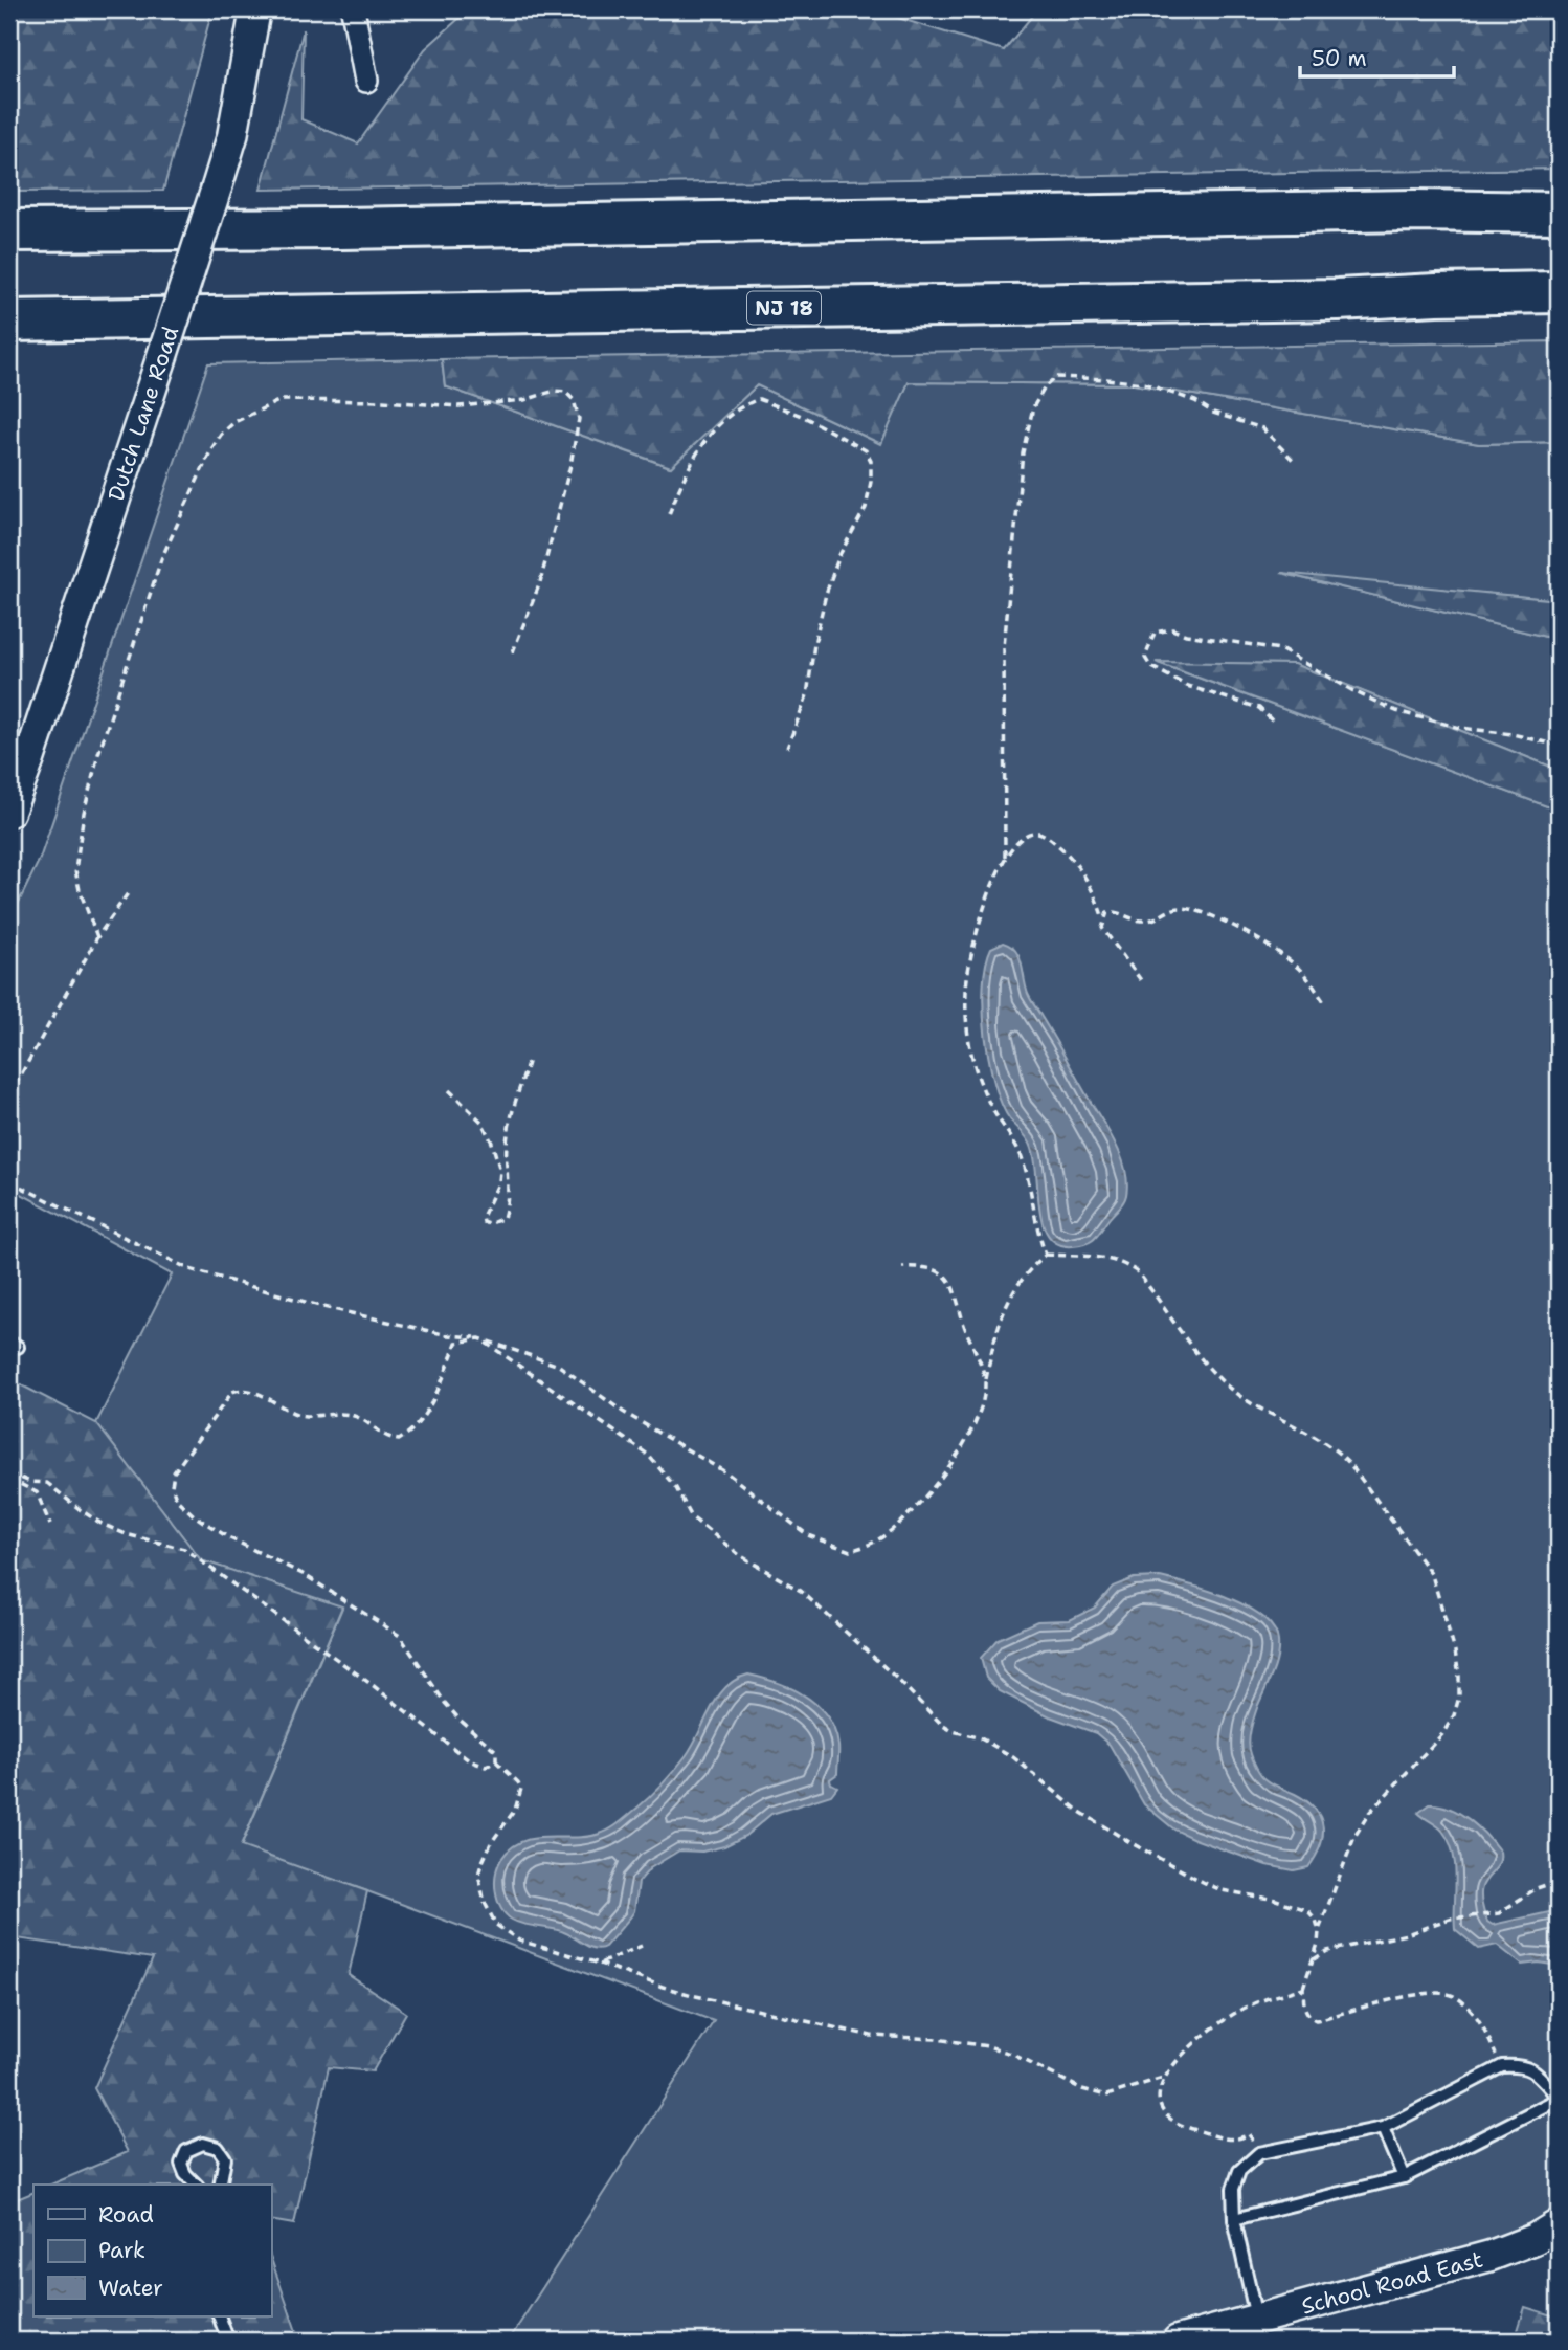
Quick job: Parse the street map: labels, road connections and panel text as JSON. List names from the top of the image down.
{
  "streets": {
    "highway": ["NJ 18"],
    "street": ["Dutch Lane Road", "School Road East"]
  },
  "legend": ["Road", "Park", "Water"],
  "scale_bar": "50 m"
}
